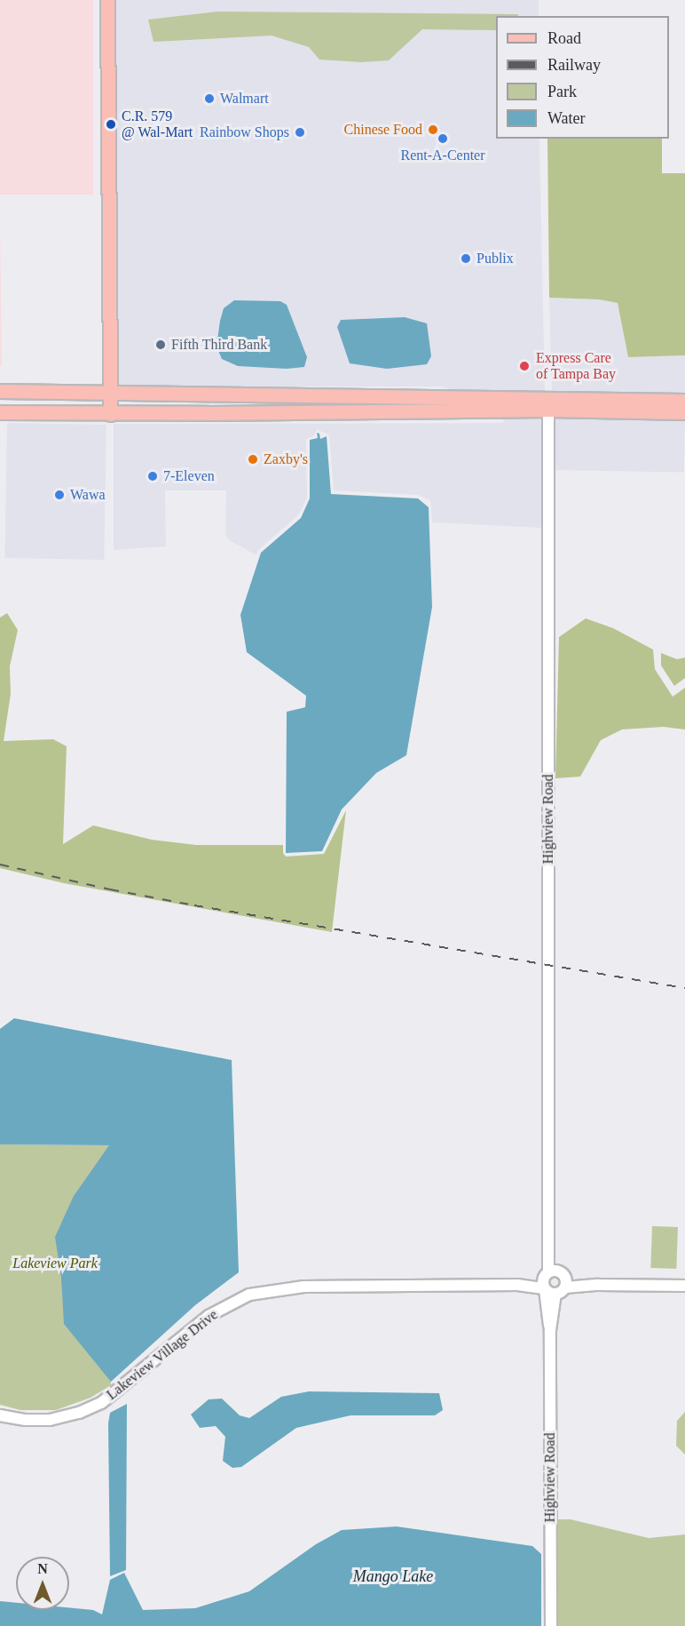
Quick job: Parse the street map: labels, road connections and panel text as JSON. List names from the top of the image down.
{
  "streets": {
    "street": ["Highview Road", "Lakeview Village Drive"]
  },
  "crossings": [
    ["Highview Road", "Lakeview Village Drive"]
  ],
  "water": ["Mango Lake"],
  "parks": ["Lakeview Park"],
  "places": [
    "Walmart",
    "C.R. 579 @ Wal-Mart",
    "Chinese Food",
    "Rainbow Shops",
    "Rent-A-Center",
    "Publix",
    "Fifth Third Bank",
    "Express Care of Tampa Bay",
    "Zaxby's",
    "7-Eleven",
    "Wawa"
  ],
  "legend": [
    "Road",
    "Railway",
    "Park",
    "Water"
  ],
  "north": "top"
}
